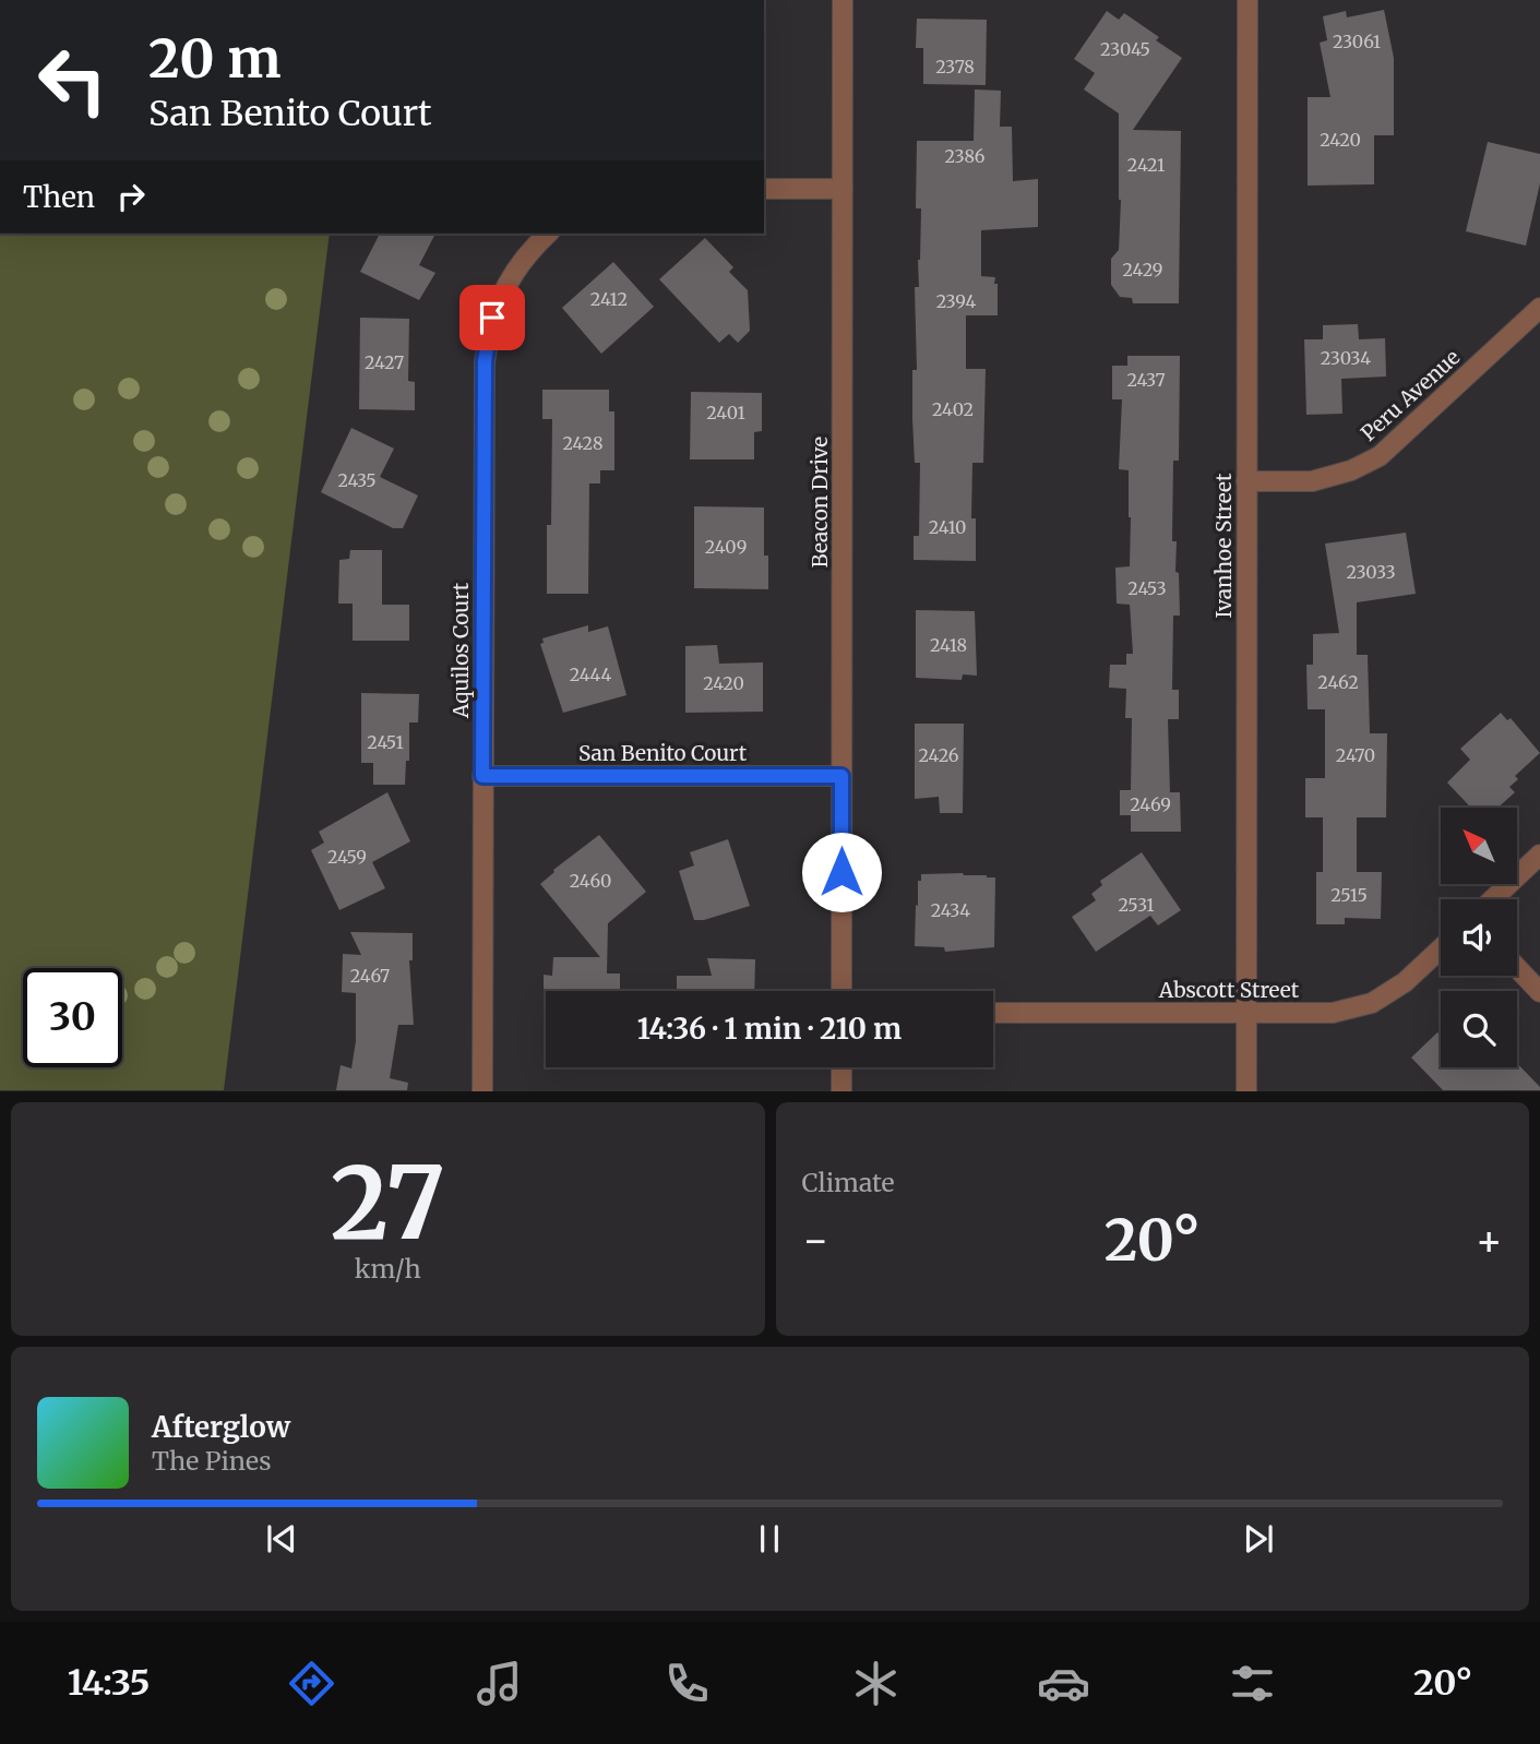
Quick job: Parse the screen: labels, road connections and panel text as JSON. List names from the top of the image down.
{
  "streets": {
    "street": [
      "Peru Avenue",
      "Beacon Drive",
      "Ivanhoe Street",
      "Aquilos Court",
      "San Benito Court",
      "Abscott Street"
    ]
  },
  "crossings": [
    ["Peru Avenue", "Ivanhoe Street"],
    ["Beacon Drive", "San Benito Court"],
    ["Ivanhoe Street", "Abscott Street"],
    ["Aquilos Court", "San Benito Court"]
  ],
  "house_numbers": [
    "23061",
    "23045",
    "2378",
    "2420",
    "2386",
    "2421",
    "2429",
    "2412",
    "2394",
    "23034",
    "2427",
    "2437",
    "2402",
    "2401",
    "2428",
    "2435",
    "2410",
    "2409",
    "23033",
    "2453",
    "2418",
    "2444",
    "2462",
    "2420",
    "2451",
    "2426",
    "2470",
    "2469",
    "2459",
    "2460",
    "2515",
    "2531",
    "2434",
    "2467"
  ],
  "north": "top left",
  "page": {
    "turn": ["20 m", "San Benito Court"],
    "then": "Then",
    "limit": "30",
    "trip": "14:36 · 1 min · 210 m",
    "tile": [
      ["27", "km/h"],
      "Climate"
    ],
    "heat": ["−", "20°", "+"],
    "song": ["Afterglow", "The Pines"],
    "tabs": ["14:35", "20°"]
  }
}
